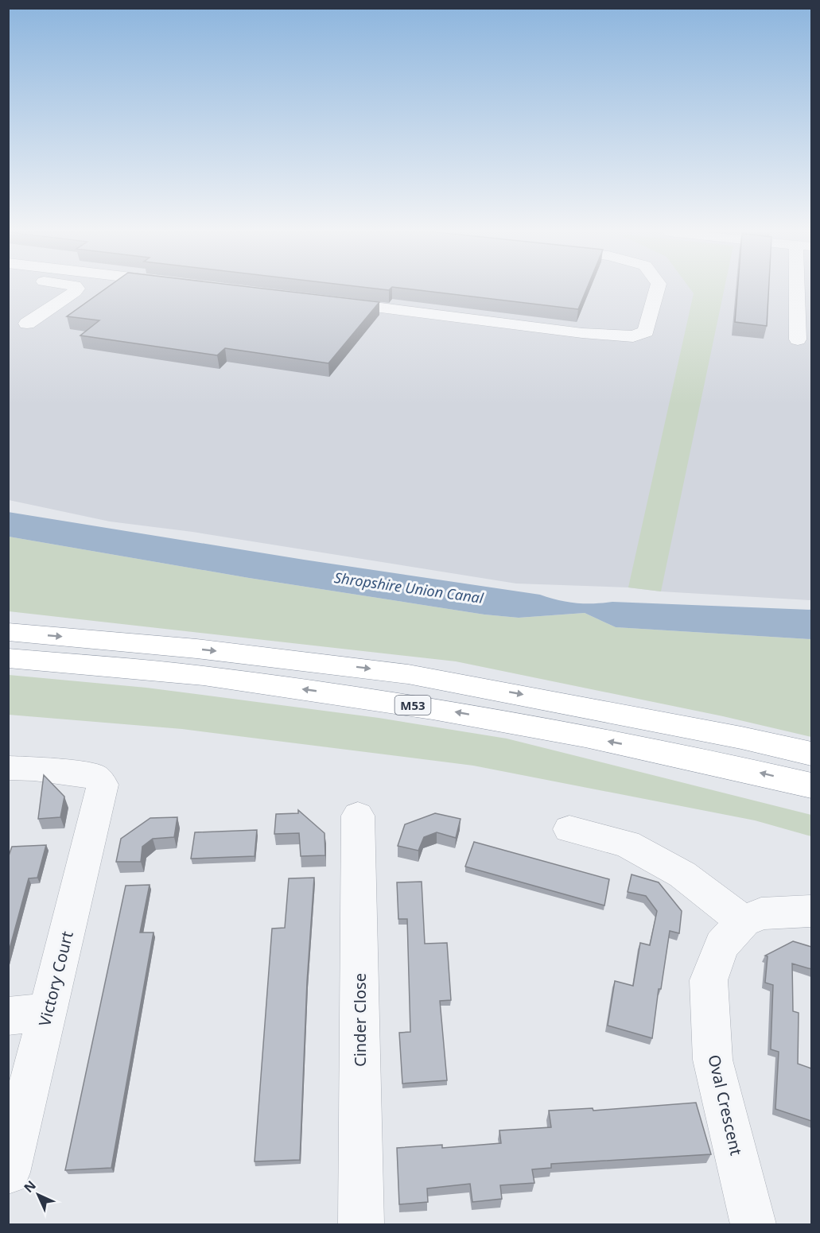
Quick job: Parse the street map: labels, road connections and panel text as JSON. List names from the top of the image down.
{
  "streets": {
    "highway": ["M53"],
    "street": ["Victory Court", "Cinder Close", "Oval Crescent"]
  },
  "water": ["Shropshire Union Canal"],
  "north": "top left"
}
